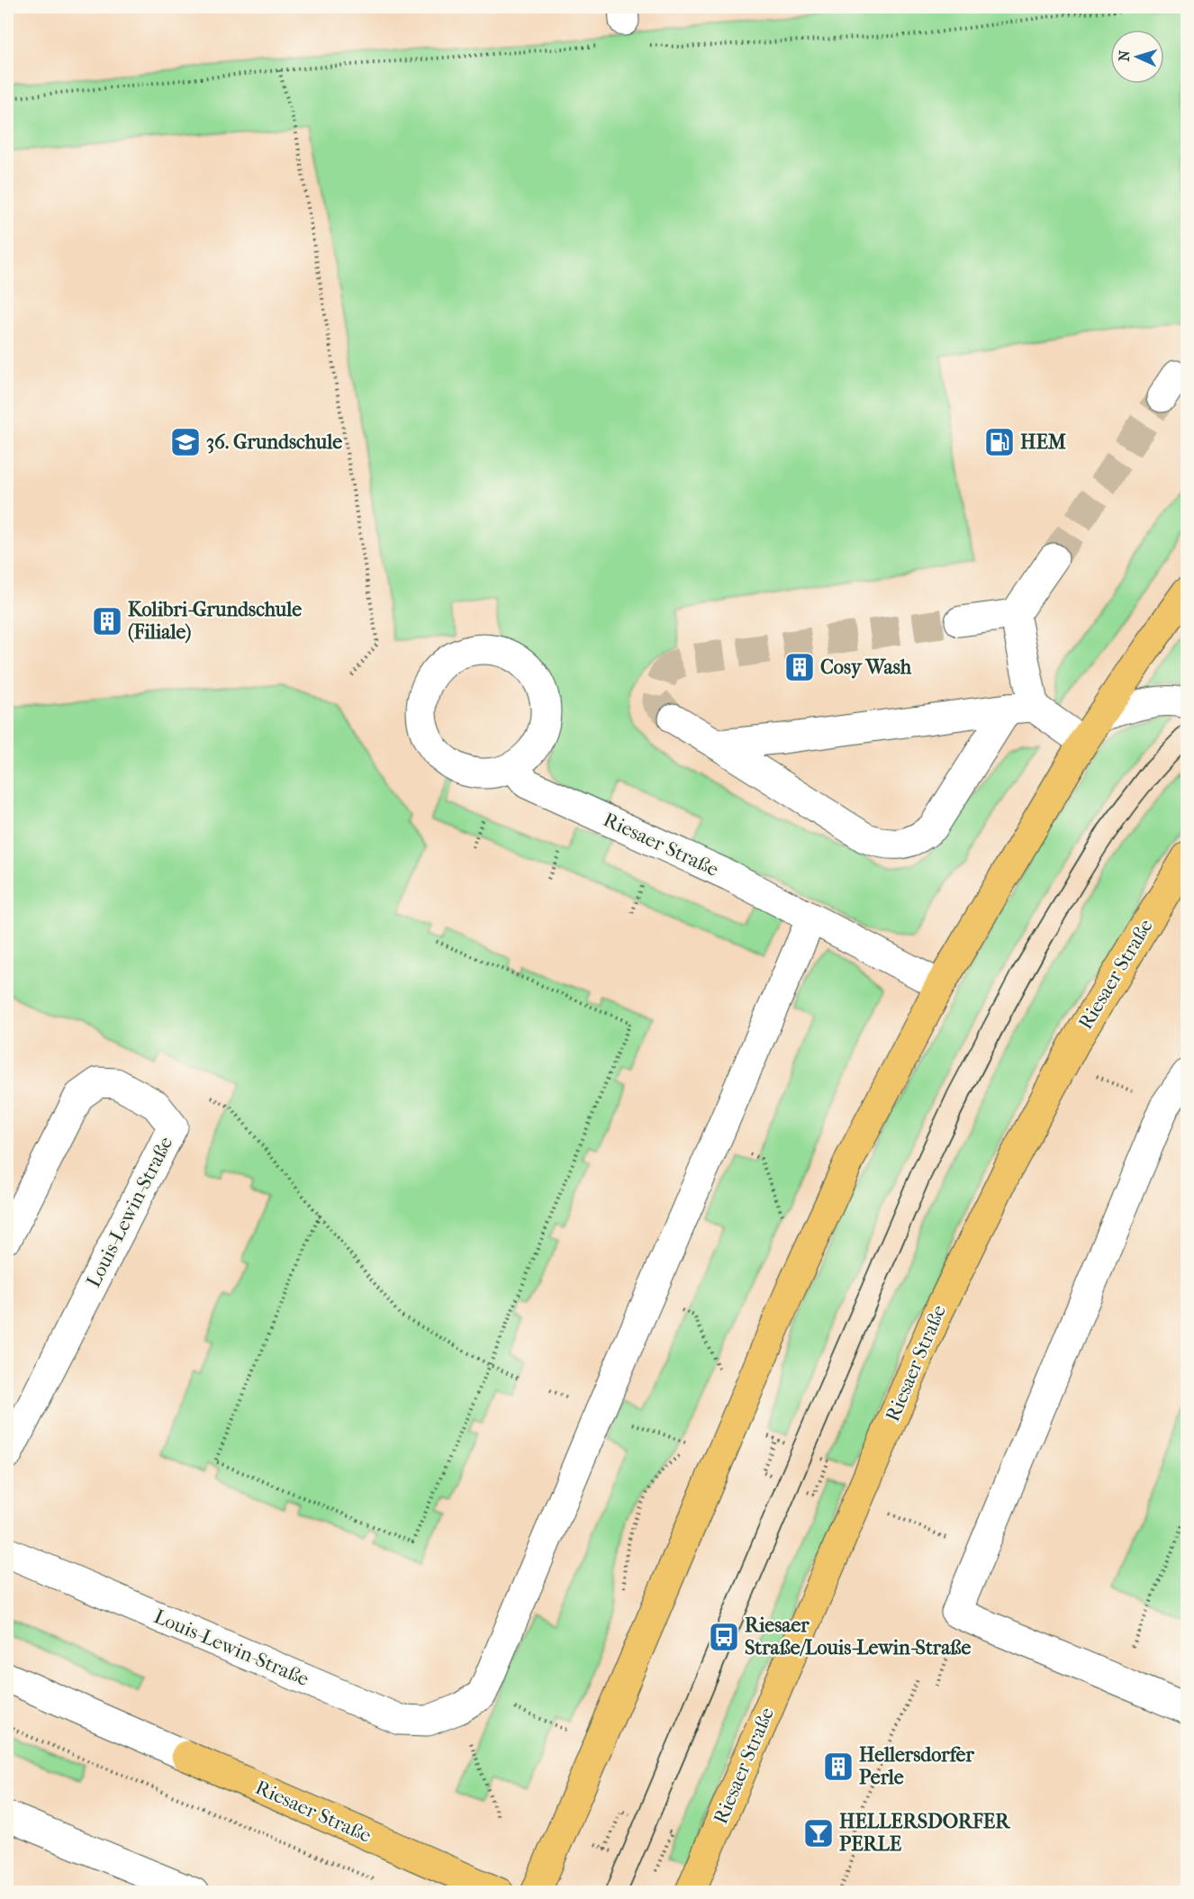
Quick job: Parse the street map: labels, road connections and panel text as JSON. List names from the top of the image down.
{
  "streets": {
    "main road": ["Riesaer Straße"],
    "street": ["Louis-Lewin-Straße"]
  },
  "places": {
    "school or university": ["36. Grundschule"],
    "fuel station": ["HEM"],
    "building": ["Kolibri-Grundschule (Filiale)", "Cosy Wash", "Hellersdorfer Perle"],
    "bus stop": ["Riesaer Straße/Louis-Lewin-Straße"],
    "bar": ["HELLERSDORFER PERLE"]
  },
  "north": "left"
}
